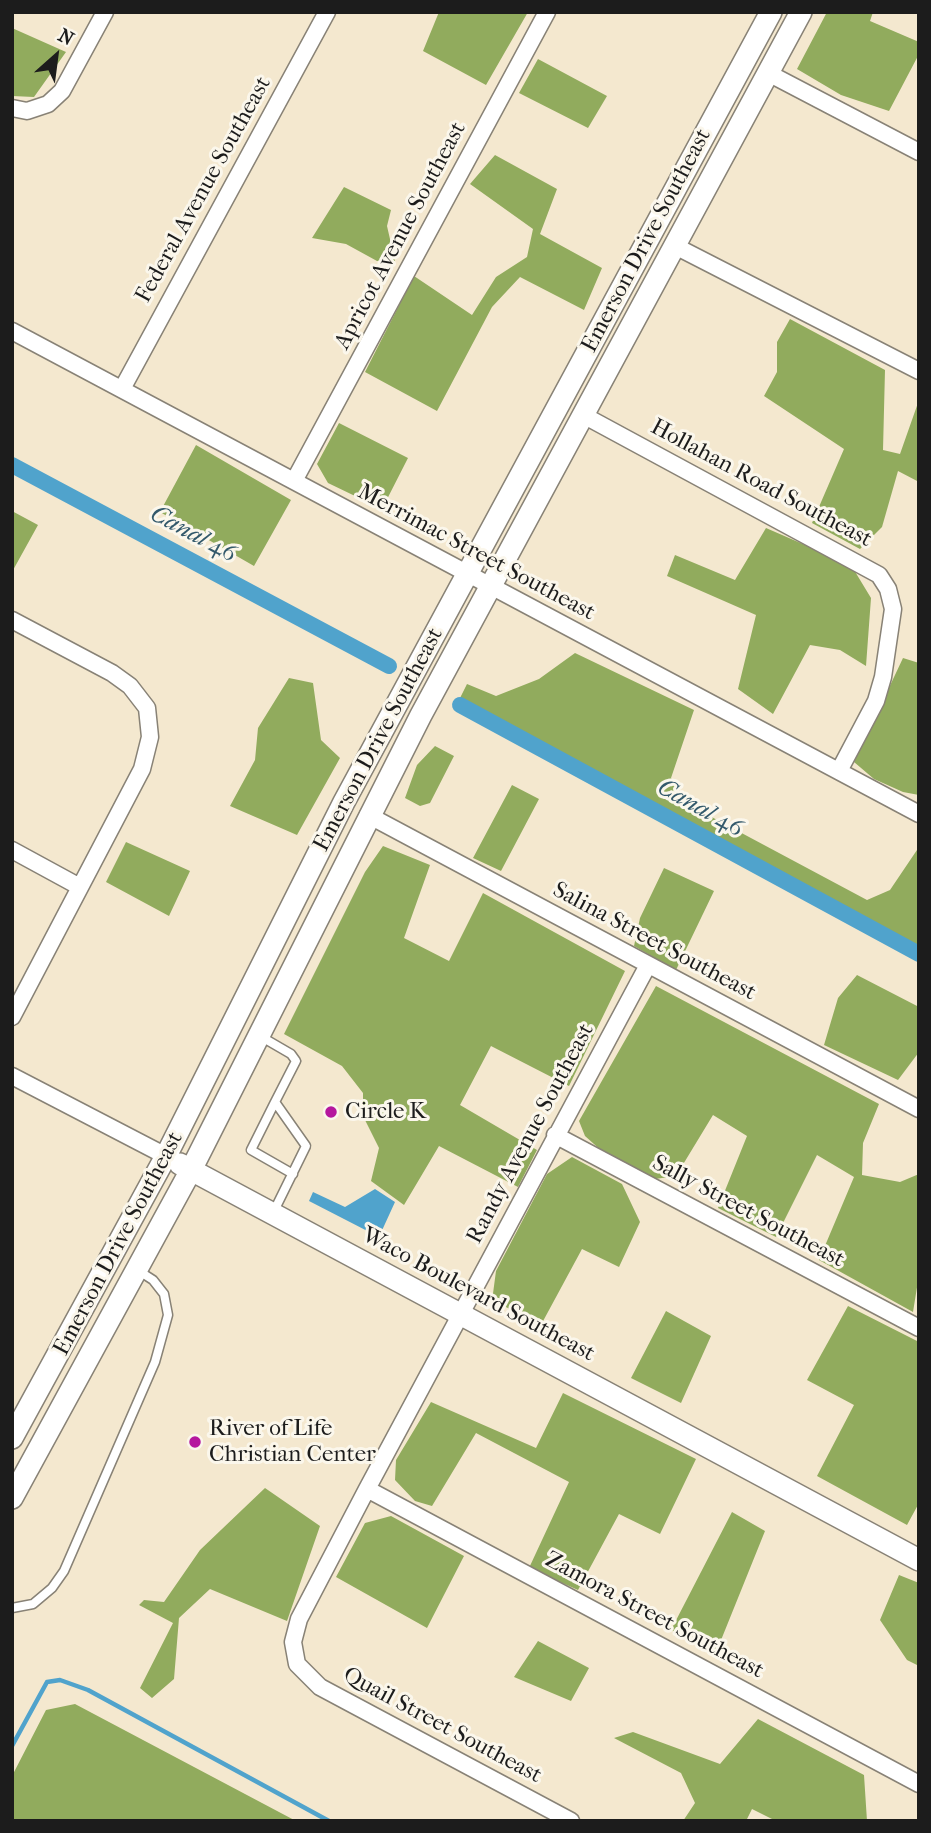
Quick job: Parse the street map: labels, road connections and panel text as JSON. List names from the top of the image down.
{
  "streets": {
    "street": [
      "Federal Avenue Southeast",
      "Apricot Avenue Southeast",
      "Emerson Drive Southeast",
      "Hollahan Road Southeast",
      "Merrimac Street Southeast",
      "Salina Street Southeast",
      "Randy Avenue Southeast",
      "Sally Street Southeast",
      "Waco Boulevard Southeast",
      "Zamora Street Southeast",
      "Quail Street Southeast"
    ]
  },
  "crossings": [
    ["Federal Avenue Southeast", "Merrimac Street Southeast"],
    ["Apricot Avenue Southeast", "Merrimac Street Southeast"],
    ["Emerson Drive Southeast", "Hollahan Road Southeast"],
    ["Emerson Drive Southeast", "Merrimac Street Southeast"],
    ["Emerson Drive Southeast", "Salina Street Southeast"],
    ["Emerson Drive Southeast", "Waco Boulevard Southeast"],
    ["Hollahan Road Southeast", "Merrimac Street Southeast"],
    ["Salina Street Southeast", "Randy Avenue Southeast"],
    ["Randy Avenue Southeast", "Sally Street Southeast"],
    ["Randy Avenue Southeast", "Waco Boulevard Southeast"],
    ["Randy Avenue Southeast", "Zamora Street Southeast"],
    ["Randy Avenue Southeast", "Quail Street Southeast"]
  ],
  "water": ["Canal 46"],
  "places": ["Circle K", "River of Life Christian Center"],
  "north": "top right"
}
